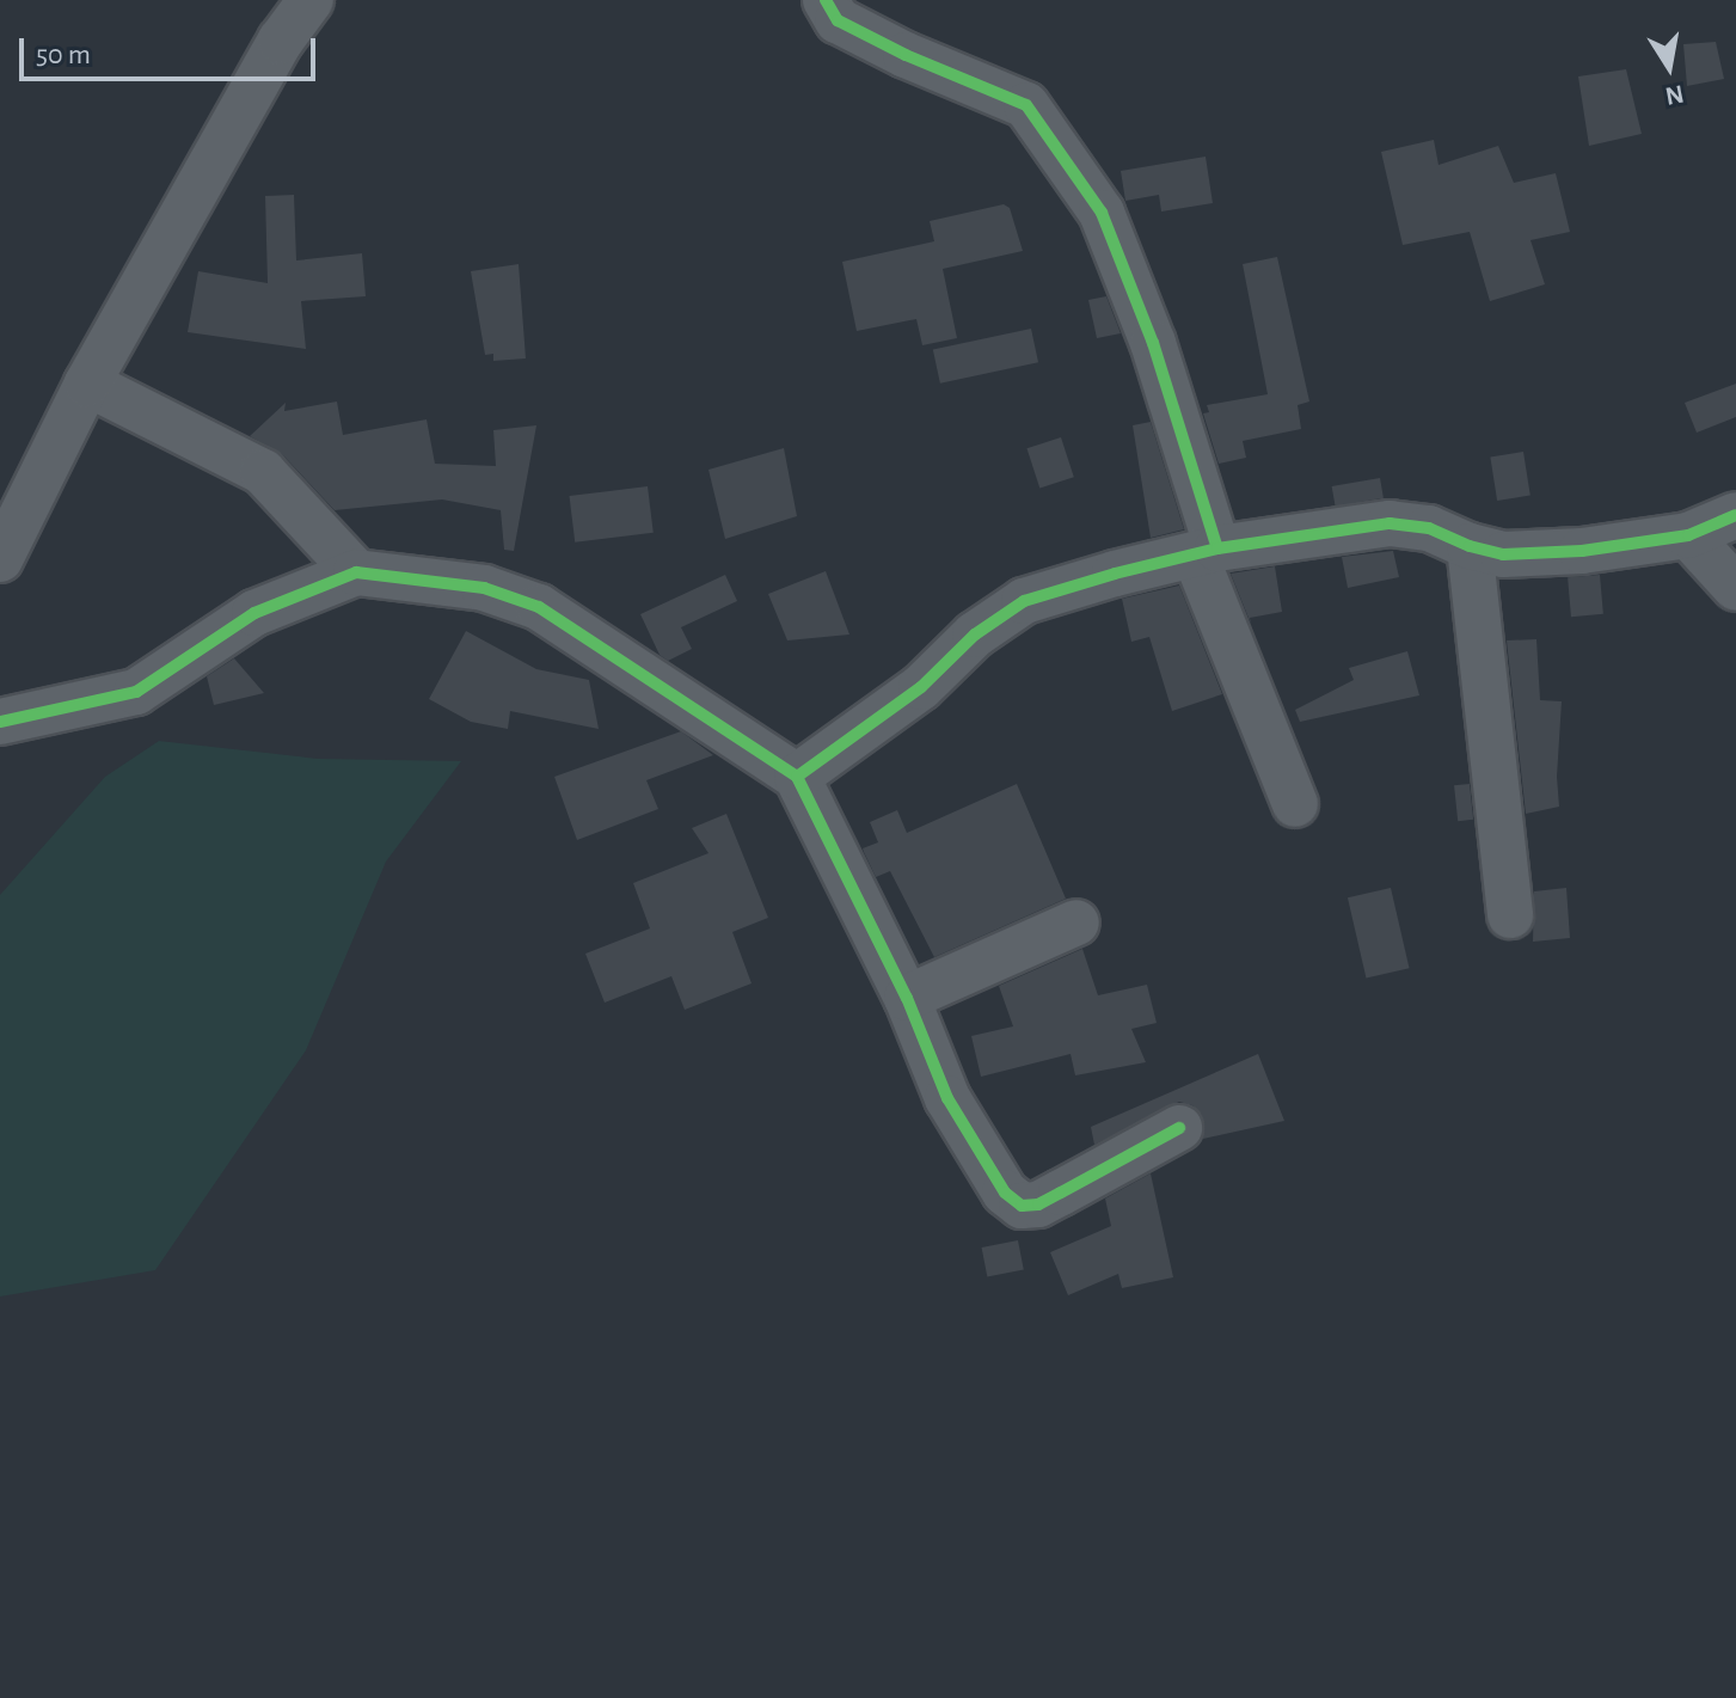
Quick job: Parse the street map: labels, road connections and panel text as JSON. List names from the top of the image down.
{
  "scale_bar": "50 m",
  "north": "bottom"
}
